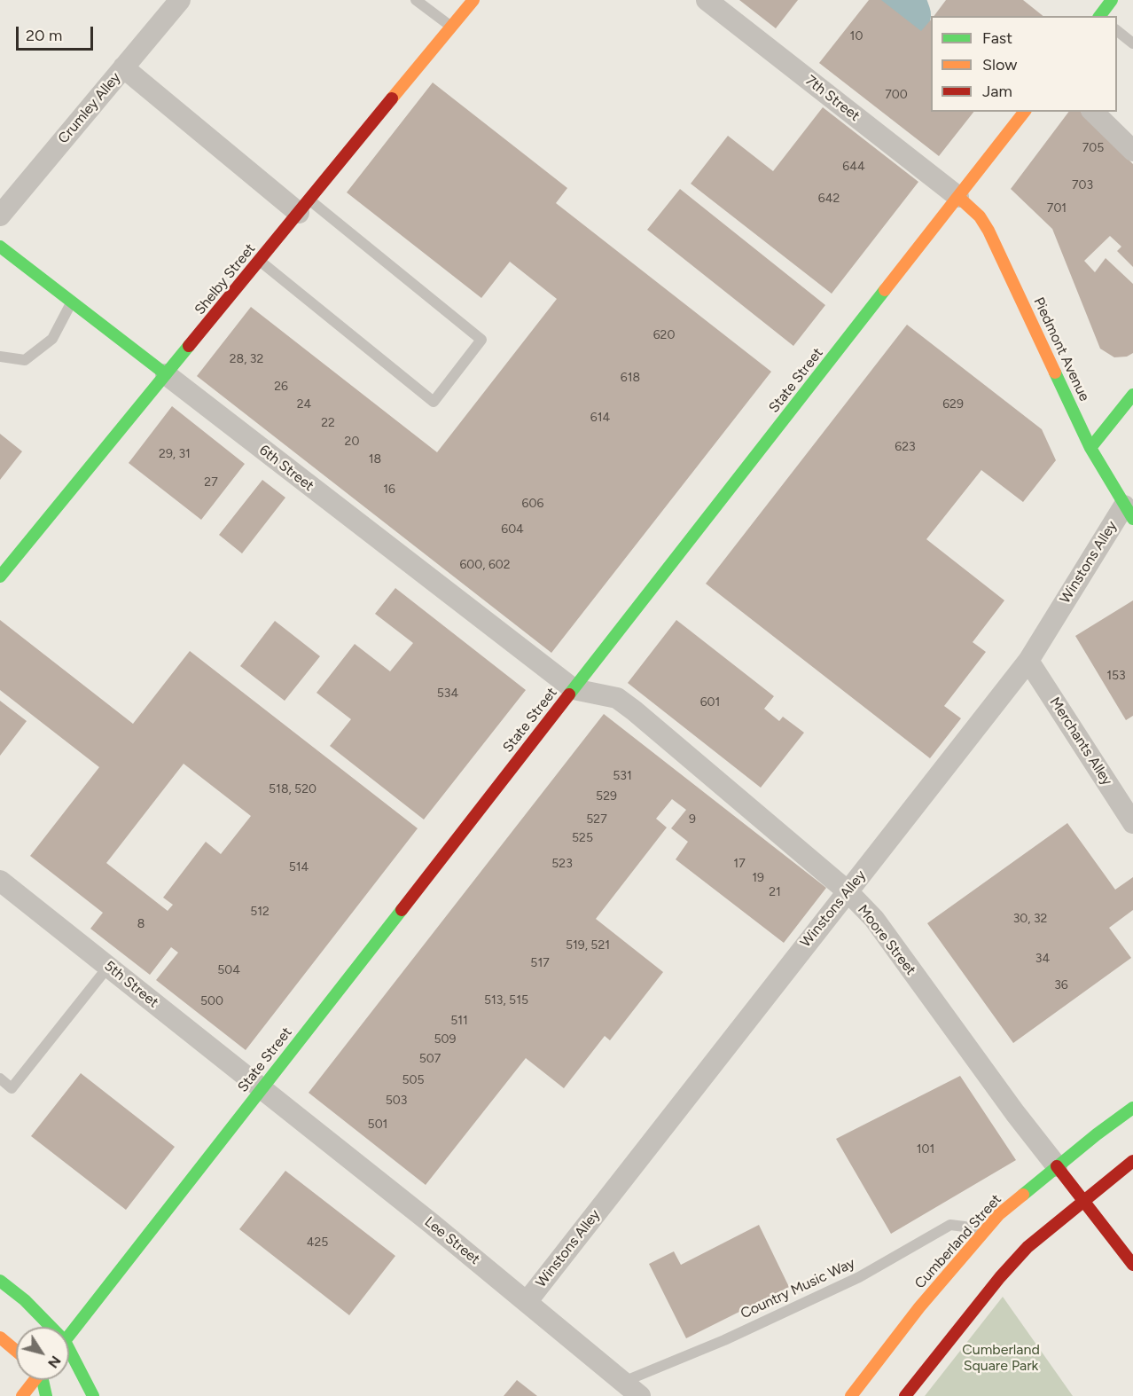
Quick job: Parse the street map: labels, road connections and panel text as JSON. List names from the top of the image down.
{
  "streets": {
    "main road": [
      "Shelby Street",
      "Piedmont Avenue",
      "State Street",
      "6th Street",
      "Moore Street",
      "Cumberland Street"
    ],
    "street": [
      "7th Street",
      "Crumley Alley",
      "Winstons Alley",
      "Merchants Alley",
      "5th Street",
      "Lee Street"
    ],
    "lane": ["Country Music Way"]
  },
  "crossings": [
    ["7th Street", "Piedmont Avenue"],
    ["7th Street", "State Street"],
    ["Shelby Street", "6th Street"],
    ["Piedmont Avenue", "State Street"],
    ["Piedmont Avenue", "Winstons Alley"],
    ["State Street", "6th Street"],
    ["State Street", "Moore Street"],
    ["State Street", "5th Street"],
    ["State Street", "Lee Street"],
    ["6th Street", "Moore Street"],
    ["Winstons Alley", "Merchants Alley"],
    ["Winstons Alley", "Moore Street"],
    ["Winstons Alley", "Lee Street"],
    ["Moore Street", "Cumberland Street"],
    ["5th Street", "Lee Street"],
    ["Lee Street", "Country Music Way"],
    ["Cumberland Street", "Country Music Way"]
  ],
  "parks": ["Cumberland Square Park"],
  "house_numbers": [
    "10",
    "700",
    "705",
    "644",
    "703",
    "642",
    "701",
    "620",
    "28, 32",
    "618",
    "26",
    "24",
    "629",
    "614",
    "22",
    "20",
    "623",
    "29, 31",
    "18",
    "27",
    "16",
    "606",
    "604",
    "600, 602",
    "153",
    "534",
    "601",
    "531",
    "518, 520",
    "529",
    "527",
    "9",
    "525",
    "523",
    "17",
    "514",
    "19",
    "21",
    "512",
    "30, 32",
    "8",
    "519, 521",
    "34",
    "517",
    "504",
    "36",
    "513, 515",
    "500",
    "511",
    "509",
    "507",
    "505",
    "503",
    "501",
    "101",
    "425"
  ],
  "legend": ["Fast", "Slow", "Jam"],
  "scale_bar": "20 m",
  "north": "bottom right"
}
